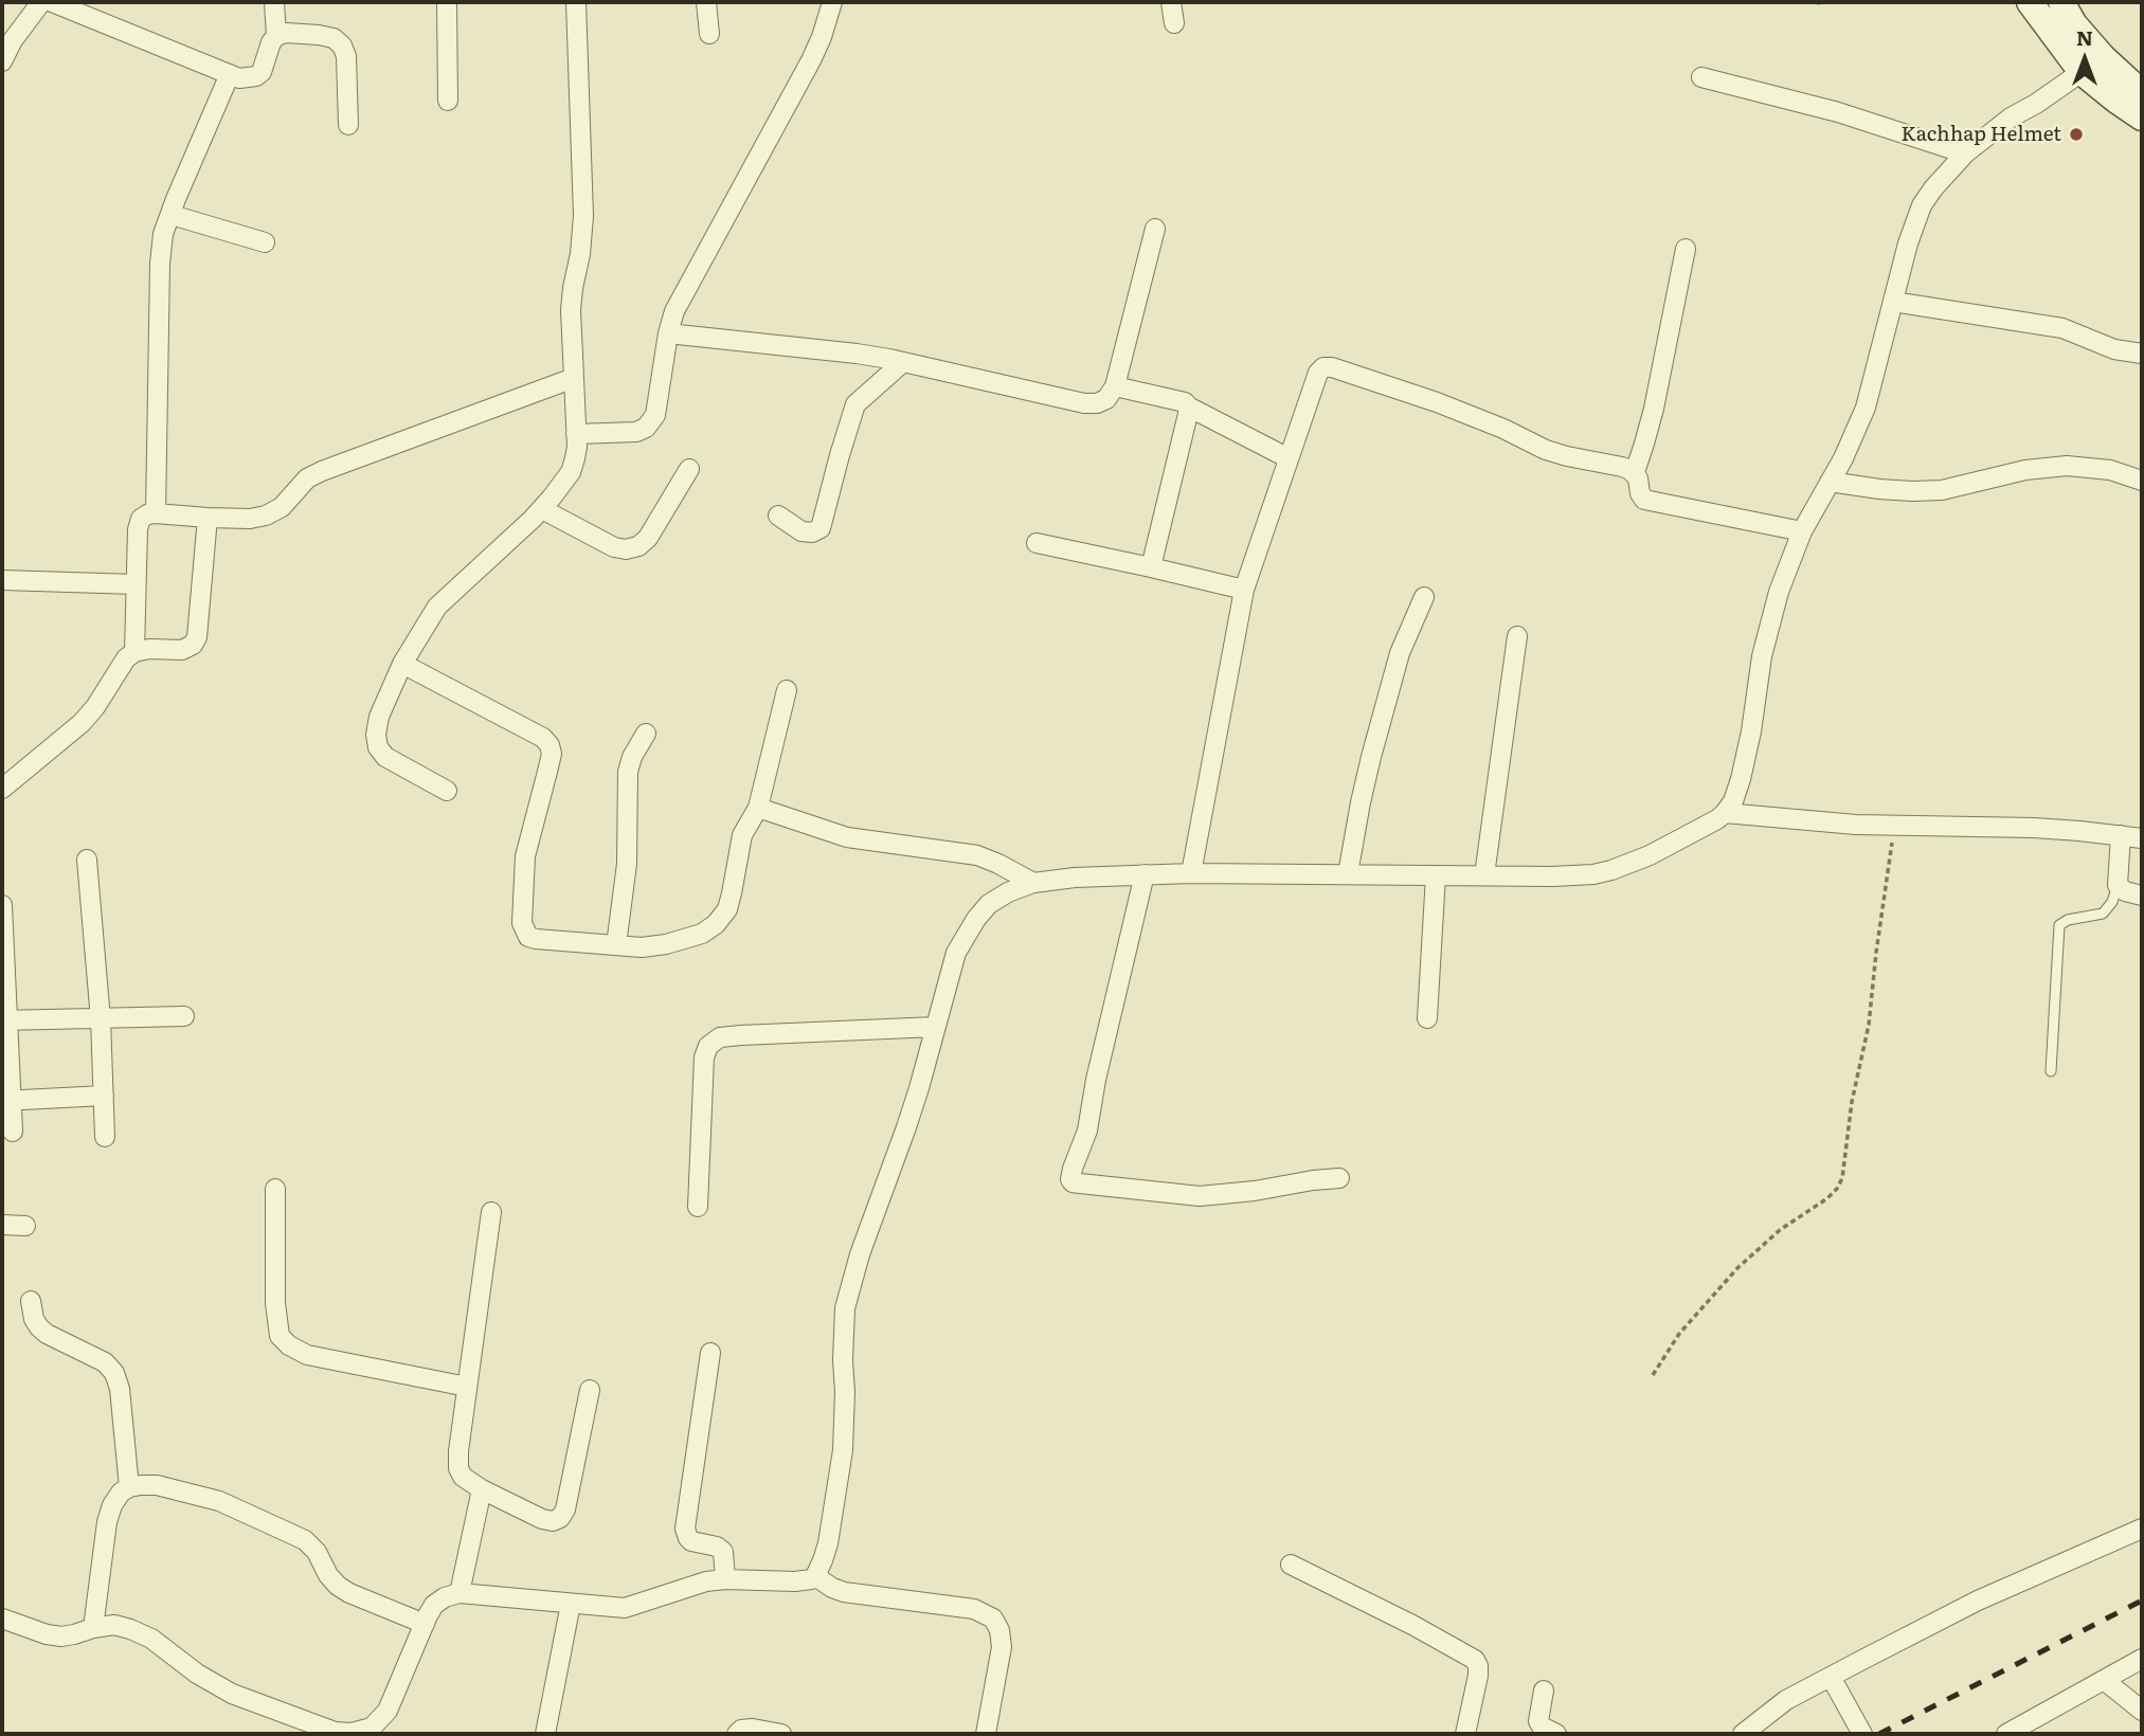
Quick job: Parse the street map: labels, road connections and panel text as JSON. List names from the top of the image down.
{
  "places": ["Kachhap Helmet"],
  "north": "top"
}
